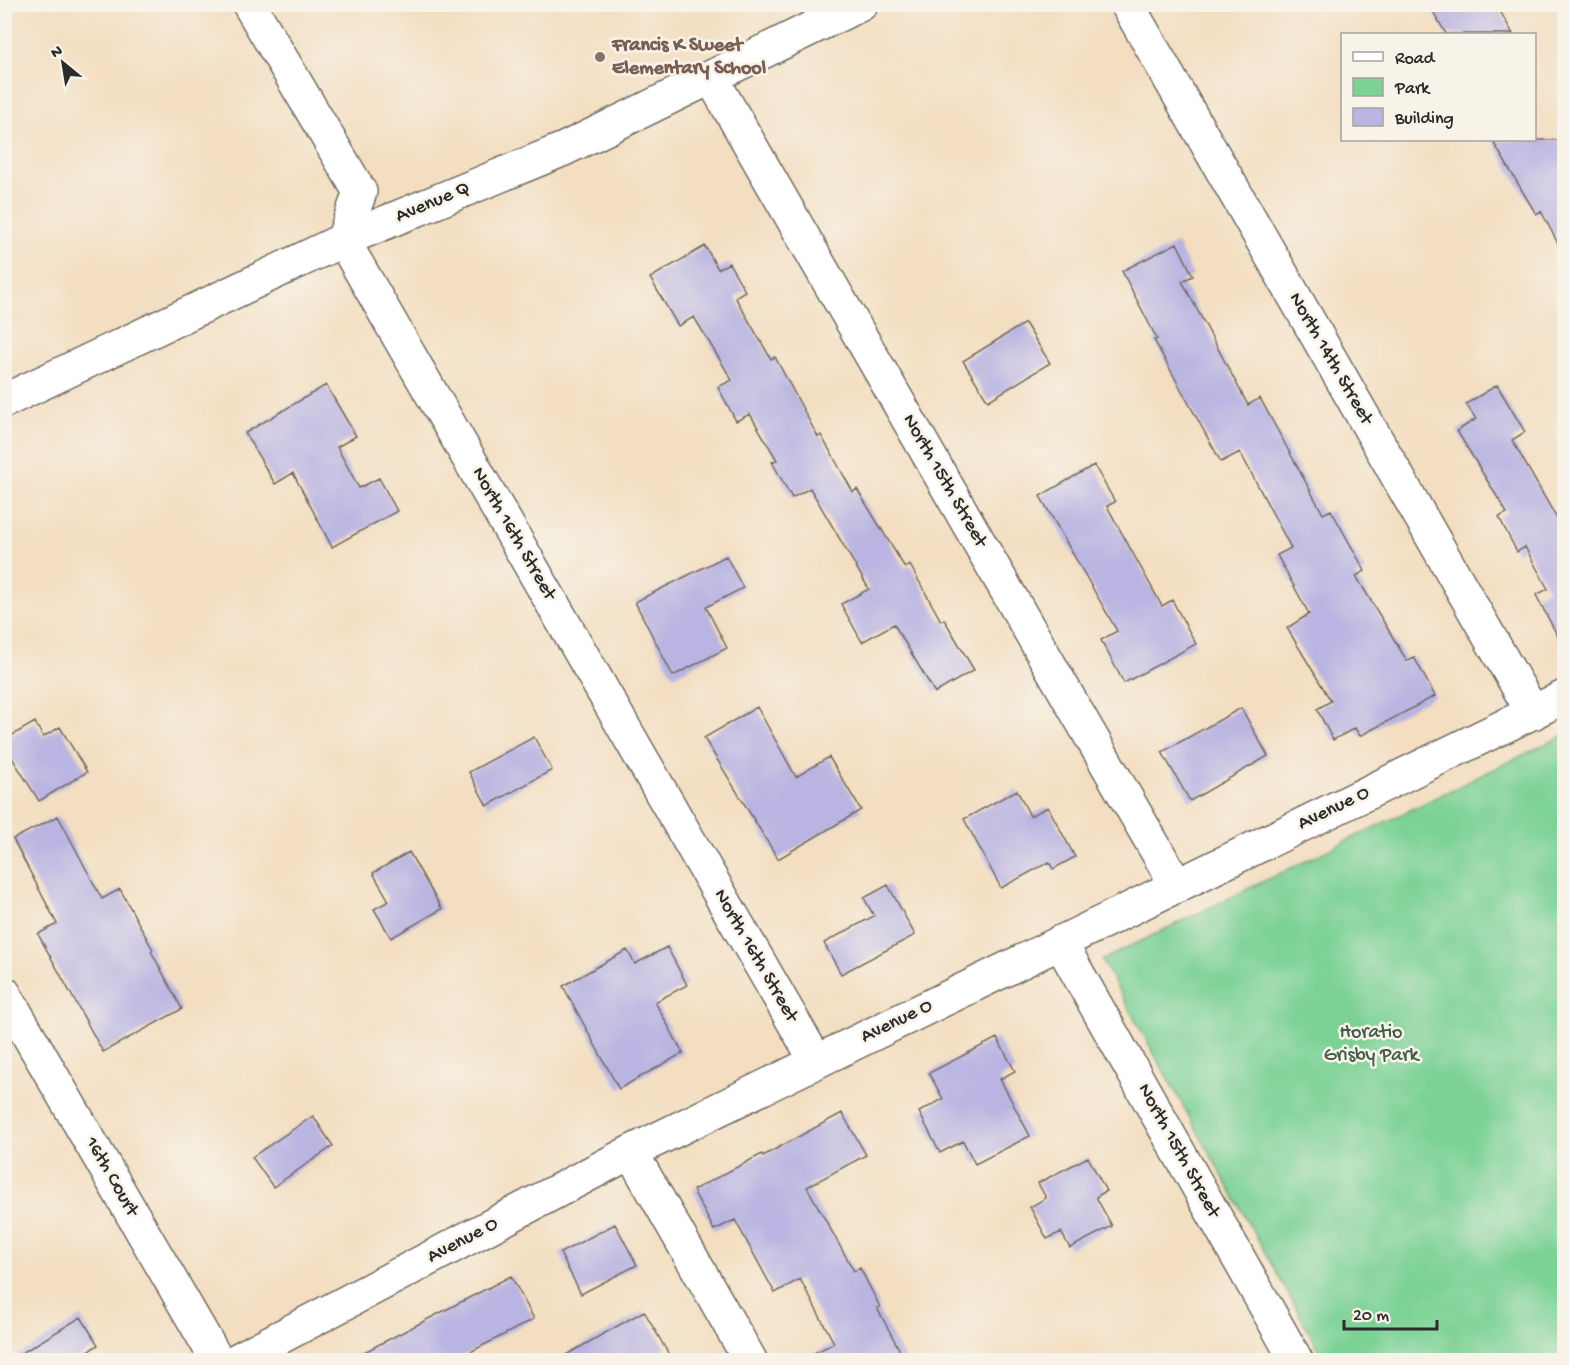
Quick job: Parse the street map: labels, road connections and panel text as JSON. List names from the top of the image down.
{
  "streets": {
    "street": [
      "Avenue Q",
      "North 14th Street",
      "North 15th Street",
      "North 16th Street",
      "Avenue O",
      "16th Court"
    ]
  },
  "crossings": [
    ["Avenue Q", "North 15th Street"],
    ["Avenue Q", "North 16th Street"],
    ["North 14th Street", "Avenue O"],
    ["North 15th Street", "Avenue O"],
    ["North 16th Street", "Avenue O"]
  ],
  "parks": ["Horatio Grisby Park"],
  "places": ["Francis K Sweet Elementary School"],
  "legend": ["Road", "Park", "Building"],
  "scale_bar": "20 m",
  "north": "top left"
}
